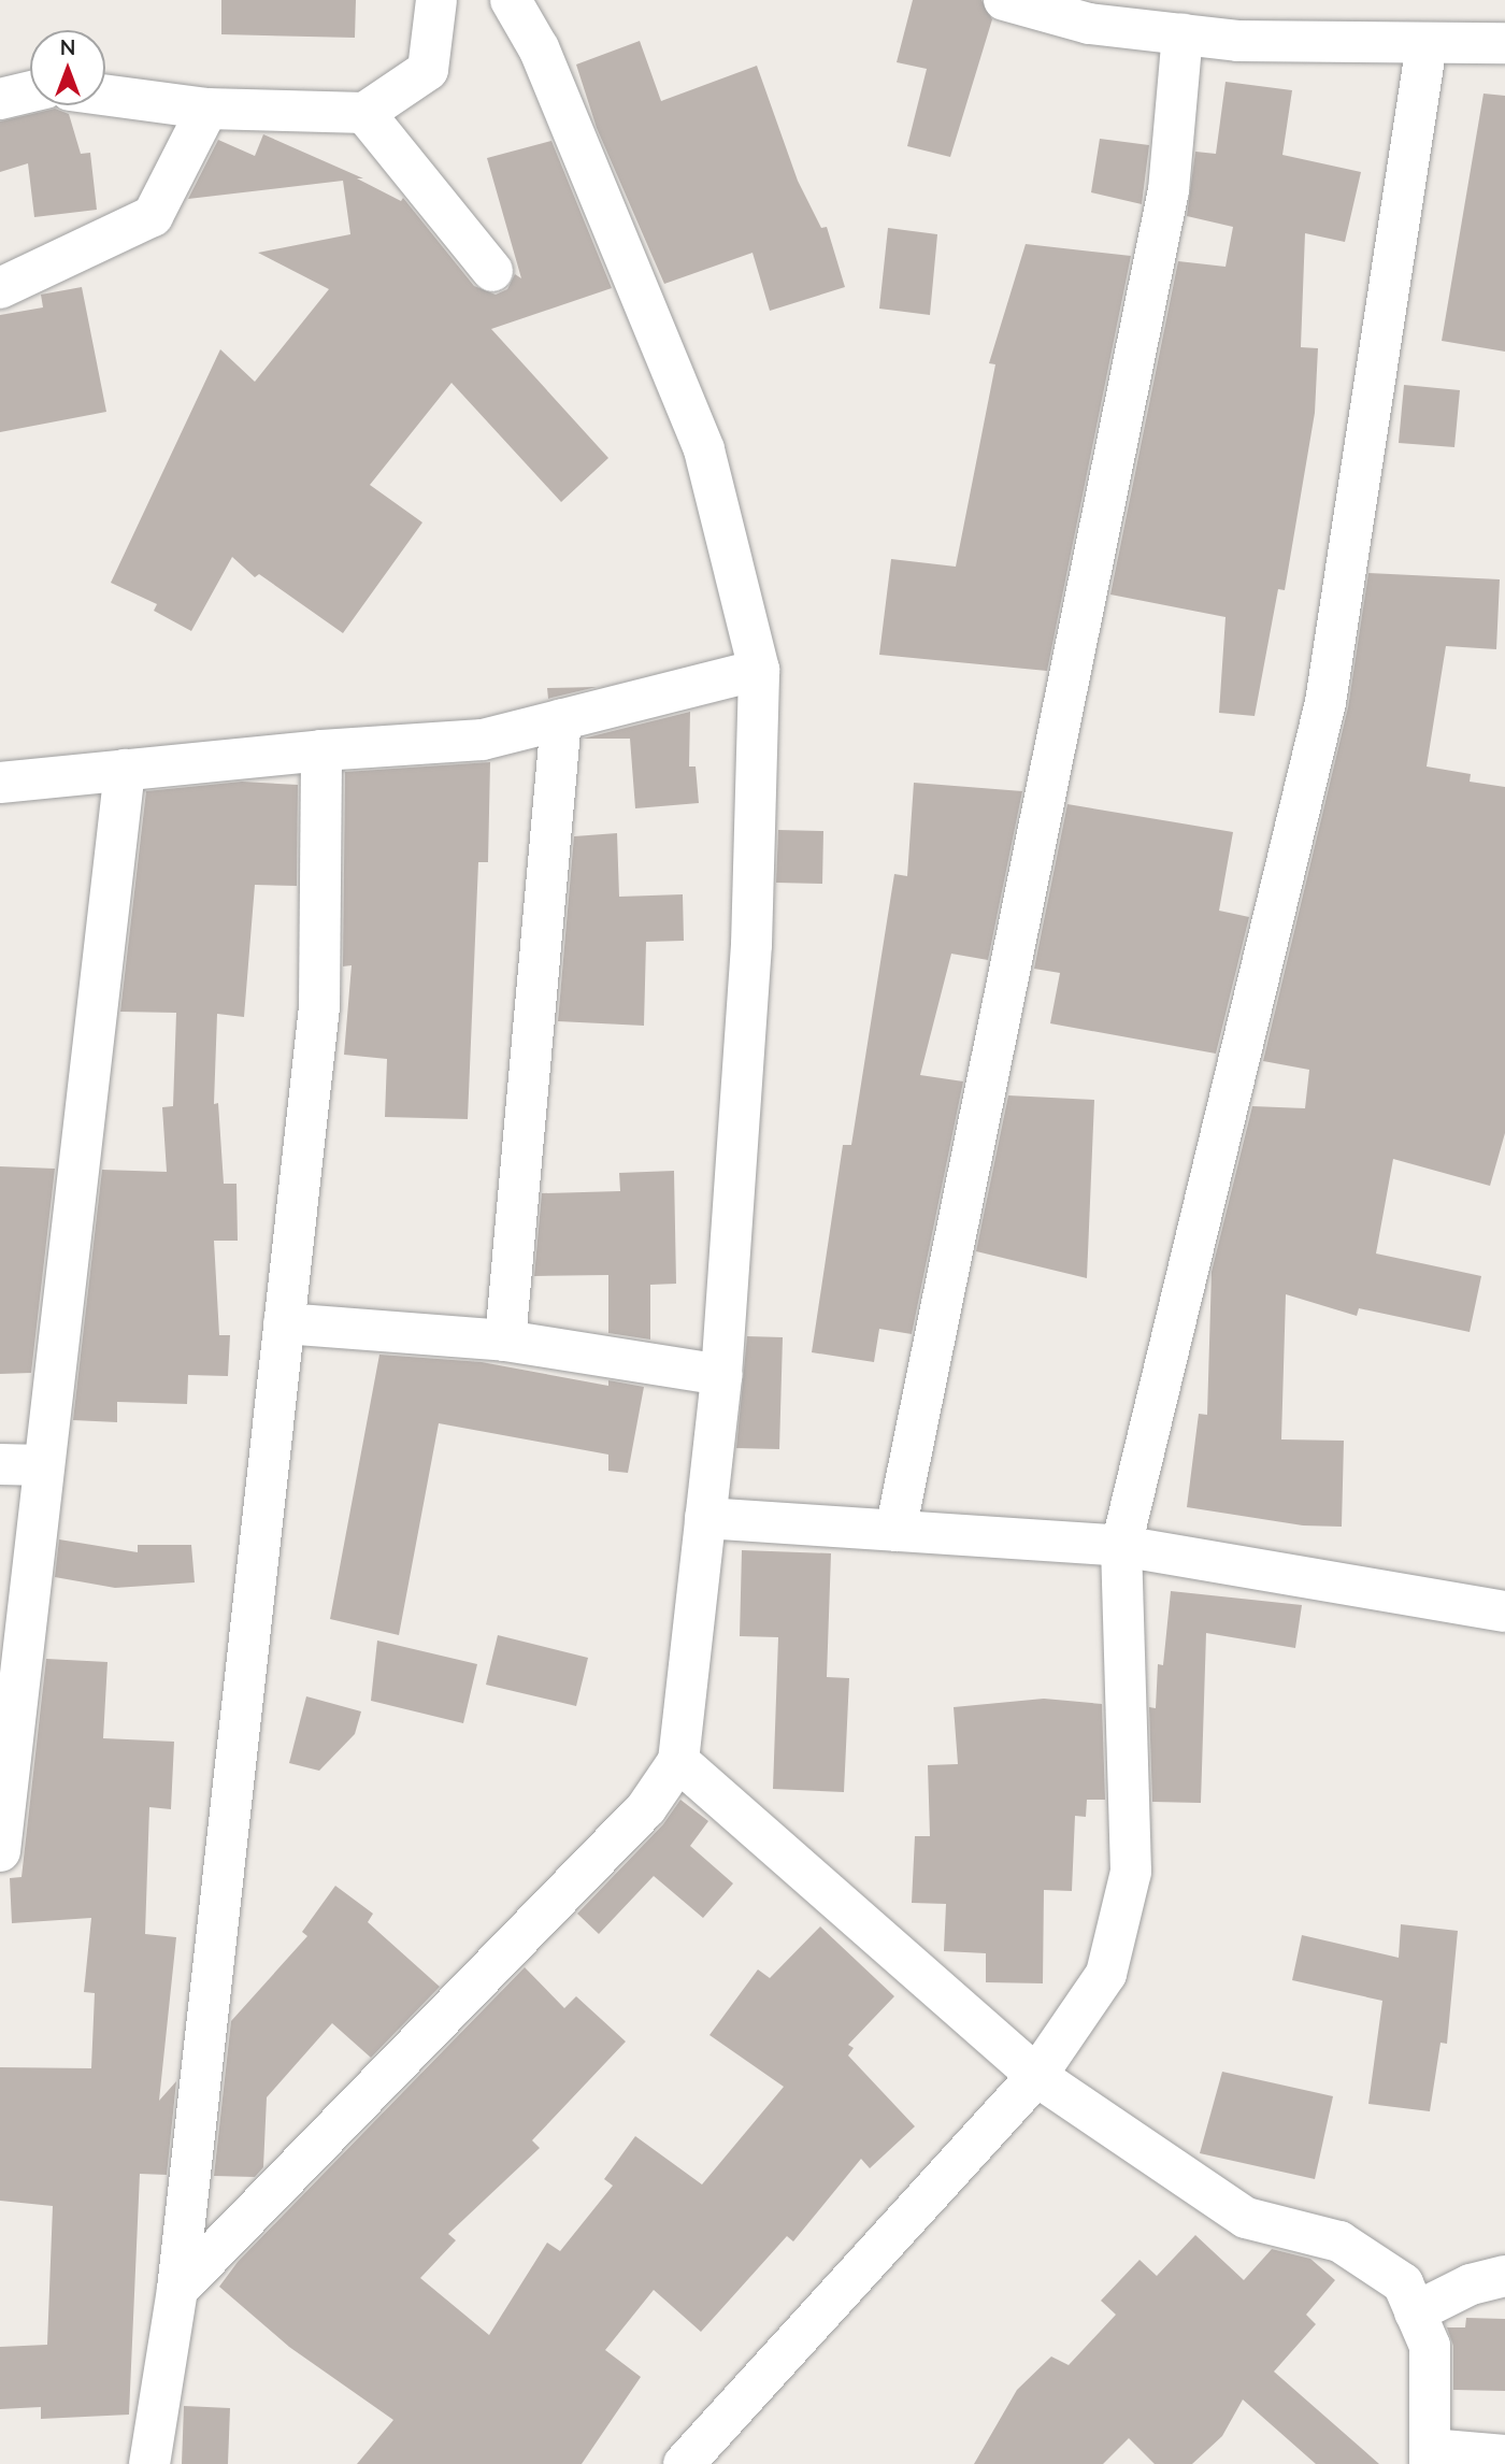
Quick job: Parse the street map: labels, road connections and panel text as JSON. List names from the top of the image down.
{
  "north": "top"
}
